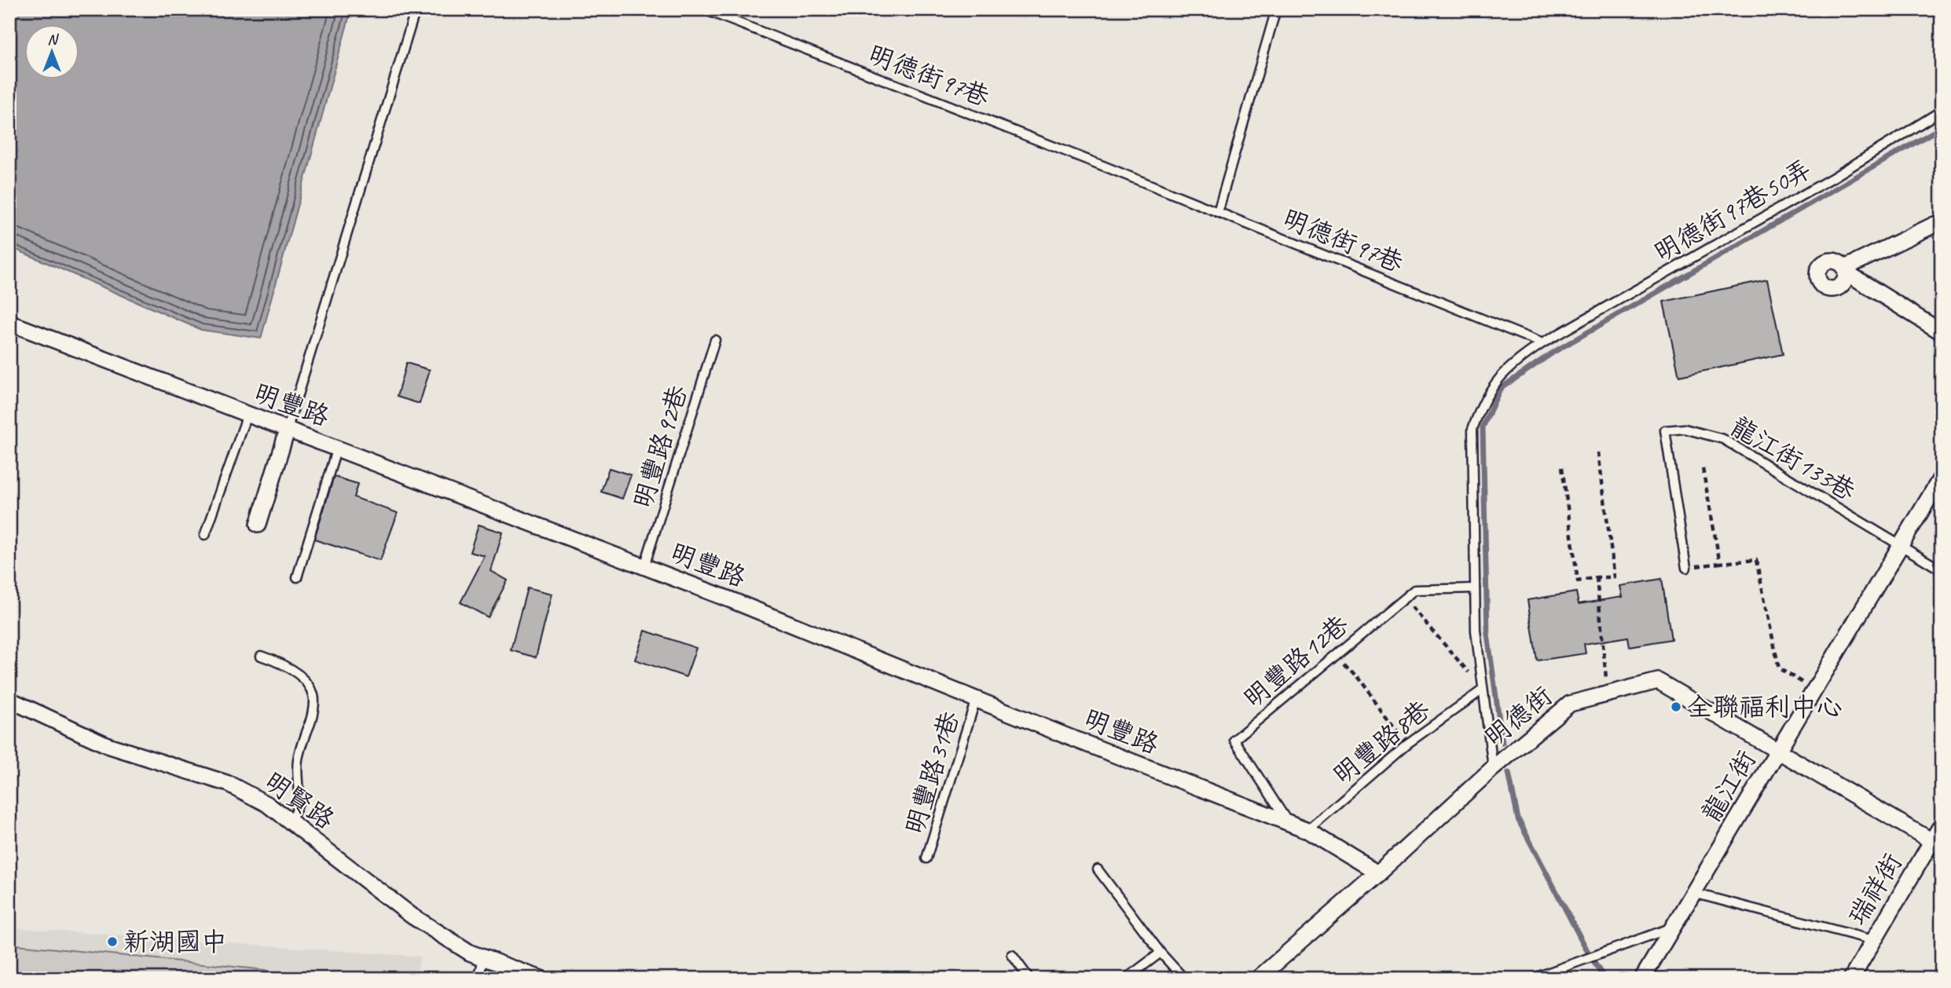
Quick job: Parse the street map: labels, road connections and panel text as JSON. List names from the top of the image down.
{
  "streets": {
    "street": [
      "明豐路",
      "明德街",
      "龍江街",
      "明賢路",
      "瑞祥街"
    ],
    "lane": [
      "明德街97巷",
      "明德街97巷50弄",
      "明豐路92巷",
      "龍江街133巷",
      "明豐路12巷",
      "明豐路8巷",
      "明豐路31巷"
    ]
  },
  "crossings": [
    ["明德街97巷", "明德街97巷50弄"],
    ["明豐路", "明豐路92巷"],
    ["明豐路", "明豐路12巷"],
    ["明豐路", "明德街"],
    ["明豐路", "明豐路8巷"],
    ["明豐路", "明豐路31巷"],
    ["龍江街133巷", "龍江街"],
    ["明德街", "龍江街"],
    ["明德街", "瑞祥街"]
  ],
  "places": ["全聯福利中心", "新湖國中"],
  "north": "top"
}
